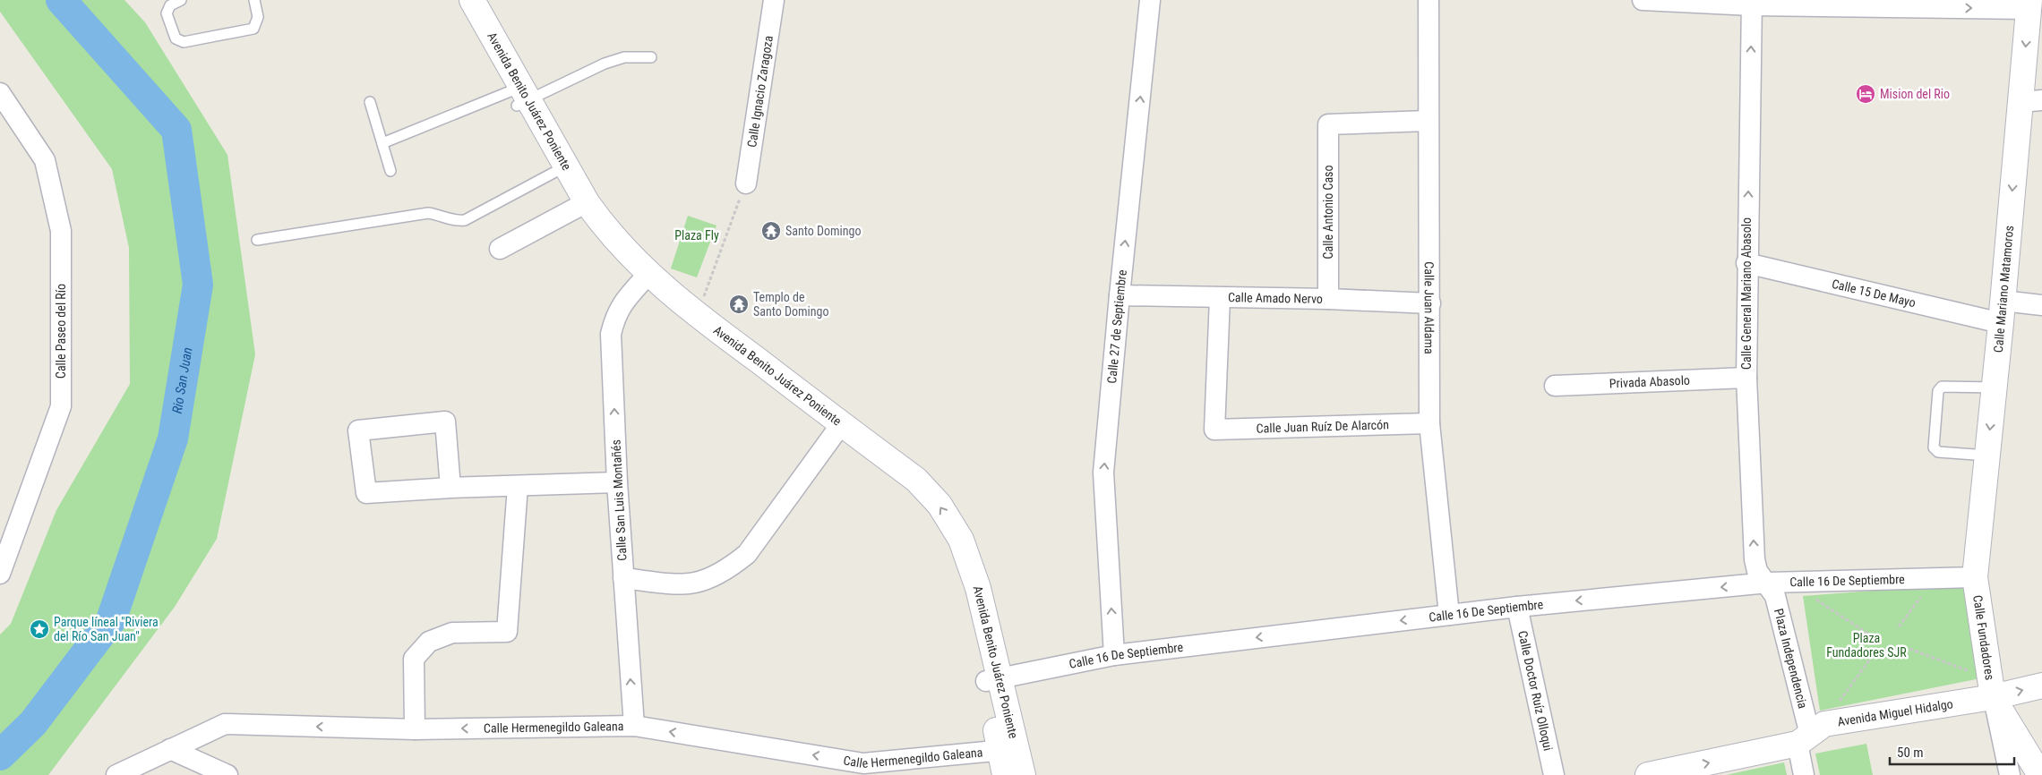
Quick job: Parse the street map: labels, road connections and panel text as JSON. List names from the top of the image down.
{
  "streets": {
    "main road": [
      "Avenida Benito Juárez Poniente",
      "Calle Mariano Matamoros",
      "Calle Fundadores",
      "Avenida Miguel Hidalgo"
    ],
    "street": [
      "Calle Ignacio Zaragoza",
      "Calle Antonio Caso",
      "Calle 15 De Mayo",
      "Calle General Mariano Abasolo",
      "Calle Amado Nervo",
      "Calle Juan Aldama",
      "Calle 27 de Septiembre",
      "Calle Paseo del Río",
      "Privada Abasolo",
      "Calle Juan Ruíz De Alarcón",
      "Calle San Luis Montañés",
      "Calle 16 De Septiembre",
      "Plaza Independencia",
      "Calle Doctor Ruíz Olloqui",
      "Calle Hermenegildo Galeana"
    ]
  },
  "crossings": [
    ["Avenida Benito Juárez Poniente", "Calle San Luis Montañés"],
    ["Avenida Benito Juárez Poniente", "Calle 16 De Septiembre"],
    ["Avenida Benito Juárez Poniente", "Calle Hermenegildo Galeana"],
    ["Calle Antonio Caso", "Calle Amado Nervo"],
    ["Calle Antonio Caso", "Calle Juan Aldama"],
    ["Calle Mariano Matamoros", "Calle 15 De Mayo"],
    ["Calle Mariano Matamoros", "Calle 16 De Septiembre"],
    ["Calle Mariano Matamoros", "Calle Fundadores"],
    ["Calle 15 De Mayo", "Calle General Mariano Abasolo"],
    ["Calle General Mariano Abasolo", "Privada Abasolo"],
    ["Calle General Mariano Abasolo", "Calle 16 De Septiembre"],
    ["Calle General Mariano Abasolo", "Plaza Independencia"],
    ["Calle Amado Nervo", "Calle Juan Aldama"],
    ["Calle Amado Nervo", "Calle 27 de Septiembre"],
    ["Calle Amado Nervo", "Calle Juan Ruíz De Alarcón"],
    ["Calle Juan Aldama", "Calle Juan Ruíz De Alarcón"],
    ["Calle Juan Aldama", "Calle 16 De Septiembre"],
    ["Calle 27 de Septiembre", "Calle 16 De Septiembre"],
    ["Calle San Luis Montañés", "Calle Hermenegildo Galeana"],
    ["Calle 16 De Septiembre", "Calle Fundadores"],
    ["Calle 16 De Septiembre", "Plaza Independencia"],
    ["Calle 16 De Septiembre", "Calle Doctor Ruíz Olloqui"],
    ["Calle Fundadores", "Avenida Miguel Hidalgo"],
    ["Plaza Independencia", "Avenida Miguel Hidalgo"]
  ],
  "one_way": [
    "Calle Mariano Matamoros",
    "Calle General Mariano Abasolo",
    "Calle 27 de Septiembre",
    "Calle San Luis Montañés",
    "Calle 16 De Septiembre",
    "Avenida Miguel Hidalgo",
    "Calle Hermenegildo Galeana"
  ],
  "water": ["Rio San Juan"],
  "parks": ["Plaza Fly", "Plaza Fundadores SJR"],
  "places": {
    "hotel": ["Mision del Rio"],
    "temple": ["Santo Domingo", "Templo de Santo Domingo"],
    "place": ["Parque líneal \"Riviera del Río San Juan\""]
  },
  "scale_bar": "50 m"
}
